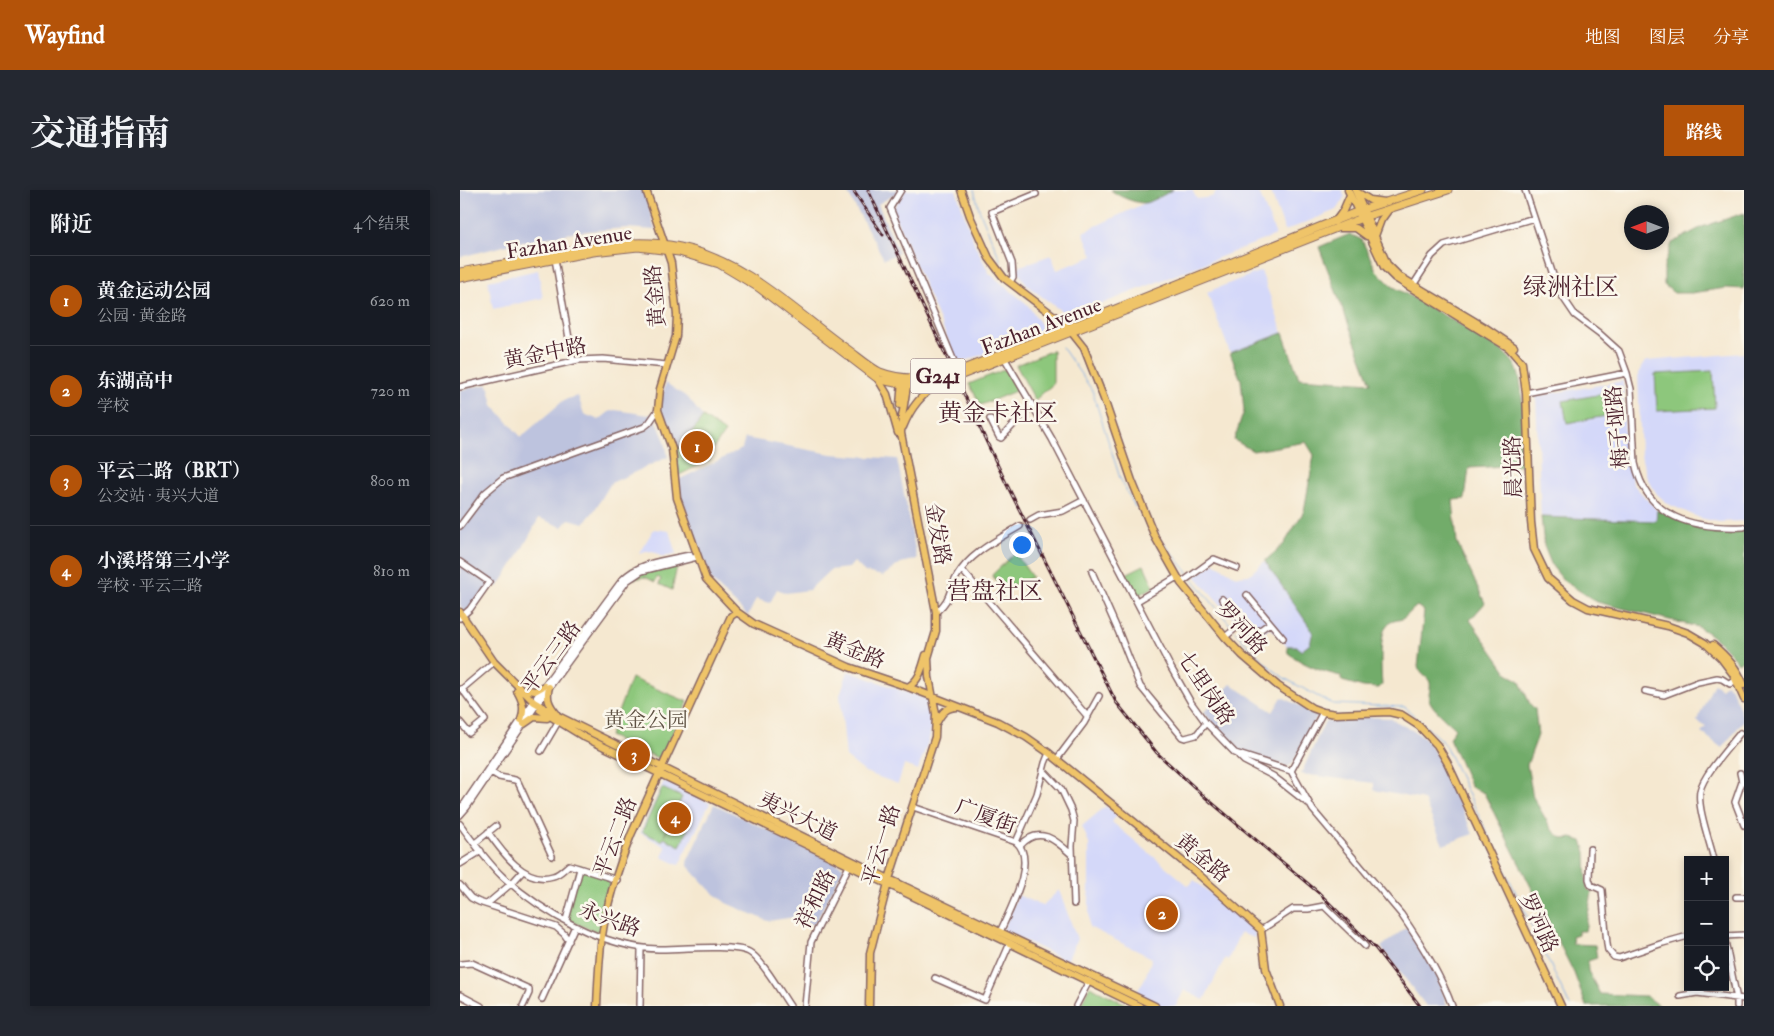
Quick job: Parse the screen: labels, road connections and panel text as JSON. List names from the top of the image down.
{
  "streets": {
    "highway": ["Fazhan Avenue", "G241"],
    "main road": [
      "黄金路",
      "晨光路",
      "金发路",
      "罗河路",
      "夷兴大道",
      "平云二路",
      "平云一路"
    ],
    "street": [
      "黄金中路",
      "梅子垭路",
      "平云三路",
      "七里岗路",
      "广厦街",
      "祥和路",
      "永兴路"
    ]
  },
  "crossings": [
    ["Fazhan Avenue", "黄金路"],
    ["Fazhan Avenue", "晨光路"],
    ["Fazhan Avenue", "金发路"],
    ["Fazhan Avenue", "罗河路"],
    ["Fazhan Avenue", "七里岗路"],
    ["黄金路", "黄金中路"],
    ["黄金路", "金发路"],
    ["黄金路", "平云三路"],
    ["黄金路", "平云二路"],
    ["黄金路", "平云一路"],
    ["金发路", "平云一路"],
    ["平云三路", "夷兴大道"],
    ["夷兴大道", "广厦街"],
    ["夷兴大道", "平云二路"],
    ["夷兴大道", "平云一路"],
    ["夷兴大道", "祥和路"],
    ["广厦街", "平云一路"],
    ["平云二路", "永兴路"]
  ],
  "districts": ["绿洲社区", "黄金卡社区", "营盘社区"],
  "parks": ["黄金公园"],
  "north": "left",
  "page": {
    "header": "Wayfind",
    "nav": ["地图", "图层", "分享"],
    "title": "交通指南",
    "buttons": "路线",
    "heading": ["附近", "4个结果"],
    "list": [
      {
        "mark": "1",
        "name": "黄金运动公园",
        "note": "公园 · 黄金路",
        "value": "620 m"
      },
      {
        "mark": "2",
        "name": "东湖高中",
        "note": "学校",
        "value": "720 m"
      },
      {
        "mark": "3",
        "name": "平云二路（BRT）",
        "note": "公交站 · 夷兴大道",
        "value": "800 m"
      },
      {
        "mark": "4",
        "name": "小溪塔第三小学",
        "note": "学校 · 平云二路",
        "value": "810 m"
      }
    ],
    "pins": [
      "1",
      "3",
      "4",
      "2"
    ],
    "map_buttons": ["+", "−"]
  }
}
